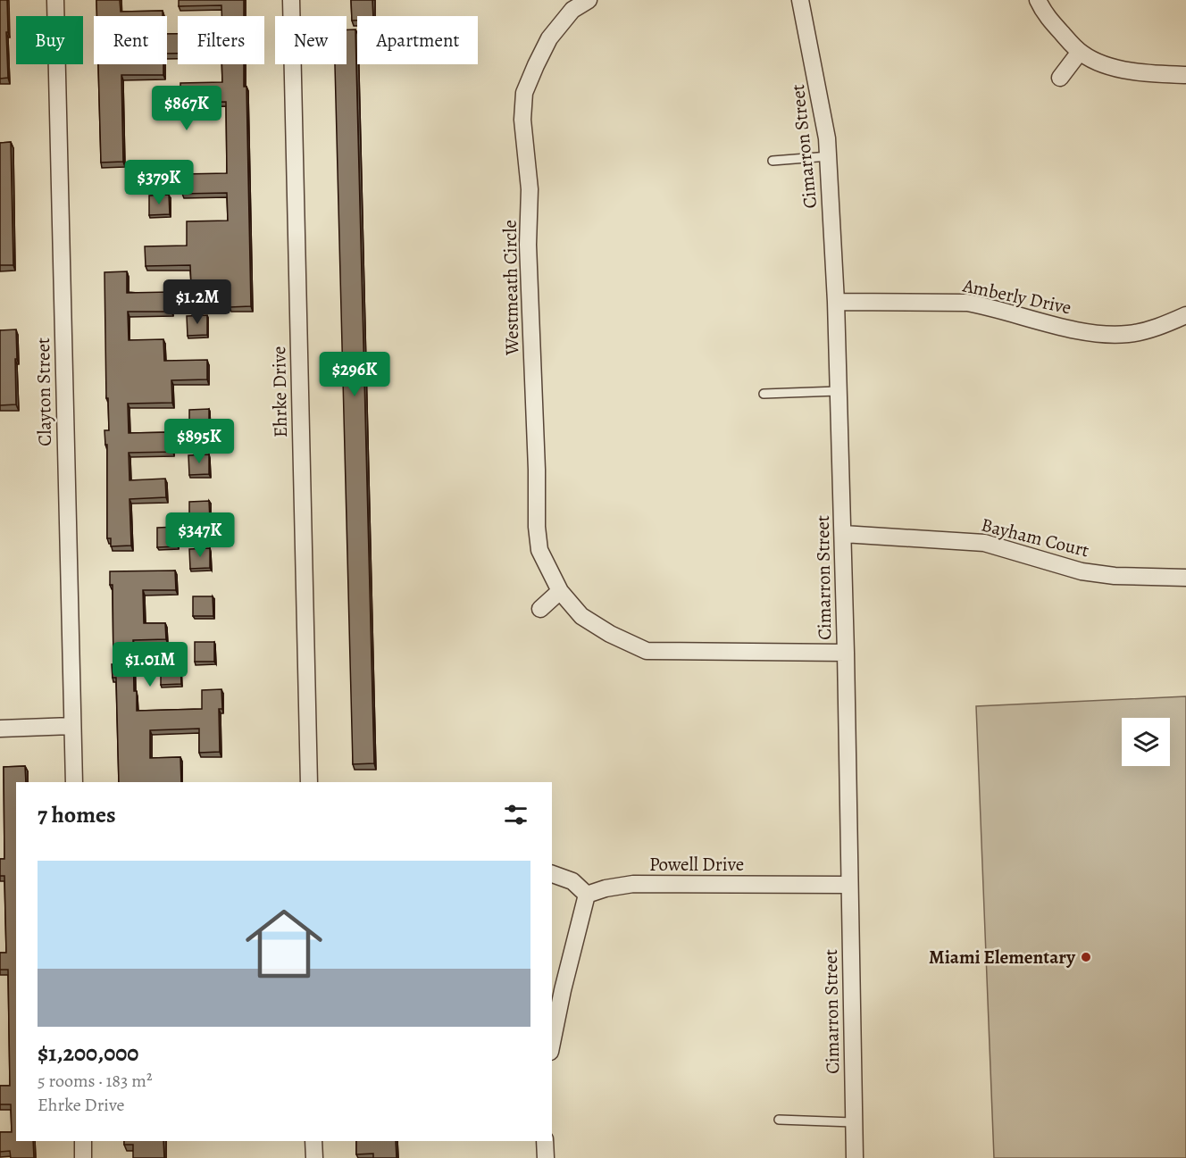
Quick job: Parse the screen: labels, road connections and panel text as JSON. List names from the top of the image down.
{
  "streets": {
    "street": [
      "Cimarron Street",
      "Westmeath Circle",
      "Amberly Drive",
      "Clayton Street",
      "Ehrke Drive",
      "Bayham Court",
      "Powell Drive"
    ]
  },
  "crossings": [
    ["Cimarron Street", "Westmeath Circle"],
    ["Cimarron Street", "Amberly Drive"],
    ["Cimarron Street", "Bayham Court"],
    ["Cimarron Street", "Powell Drive"]
  ],
  "places": ["Miami Elementary"],
  "page": {
    "chip": [
      "Buy",
      "Rent",
      "Filters",
      "New",
      "Apartment"
    ],
    "price": [
      "$867K",
      "$379K",
      "$1.2M",
      "$296K",
      "$895K",
      "$347K",
      "$1.01M"
    ],
    "heading": "7 homes",
    "list": [
      {
        "name": "$1,200,000",
        "note": "5 rooms · 183 m² · Ehrke Drive"
      }
    ]
  }
}
